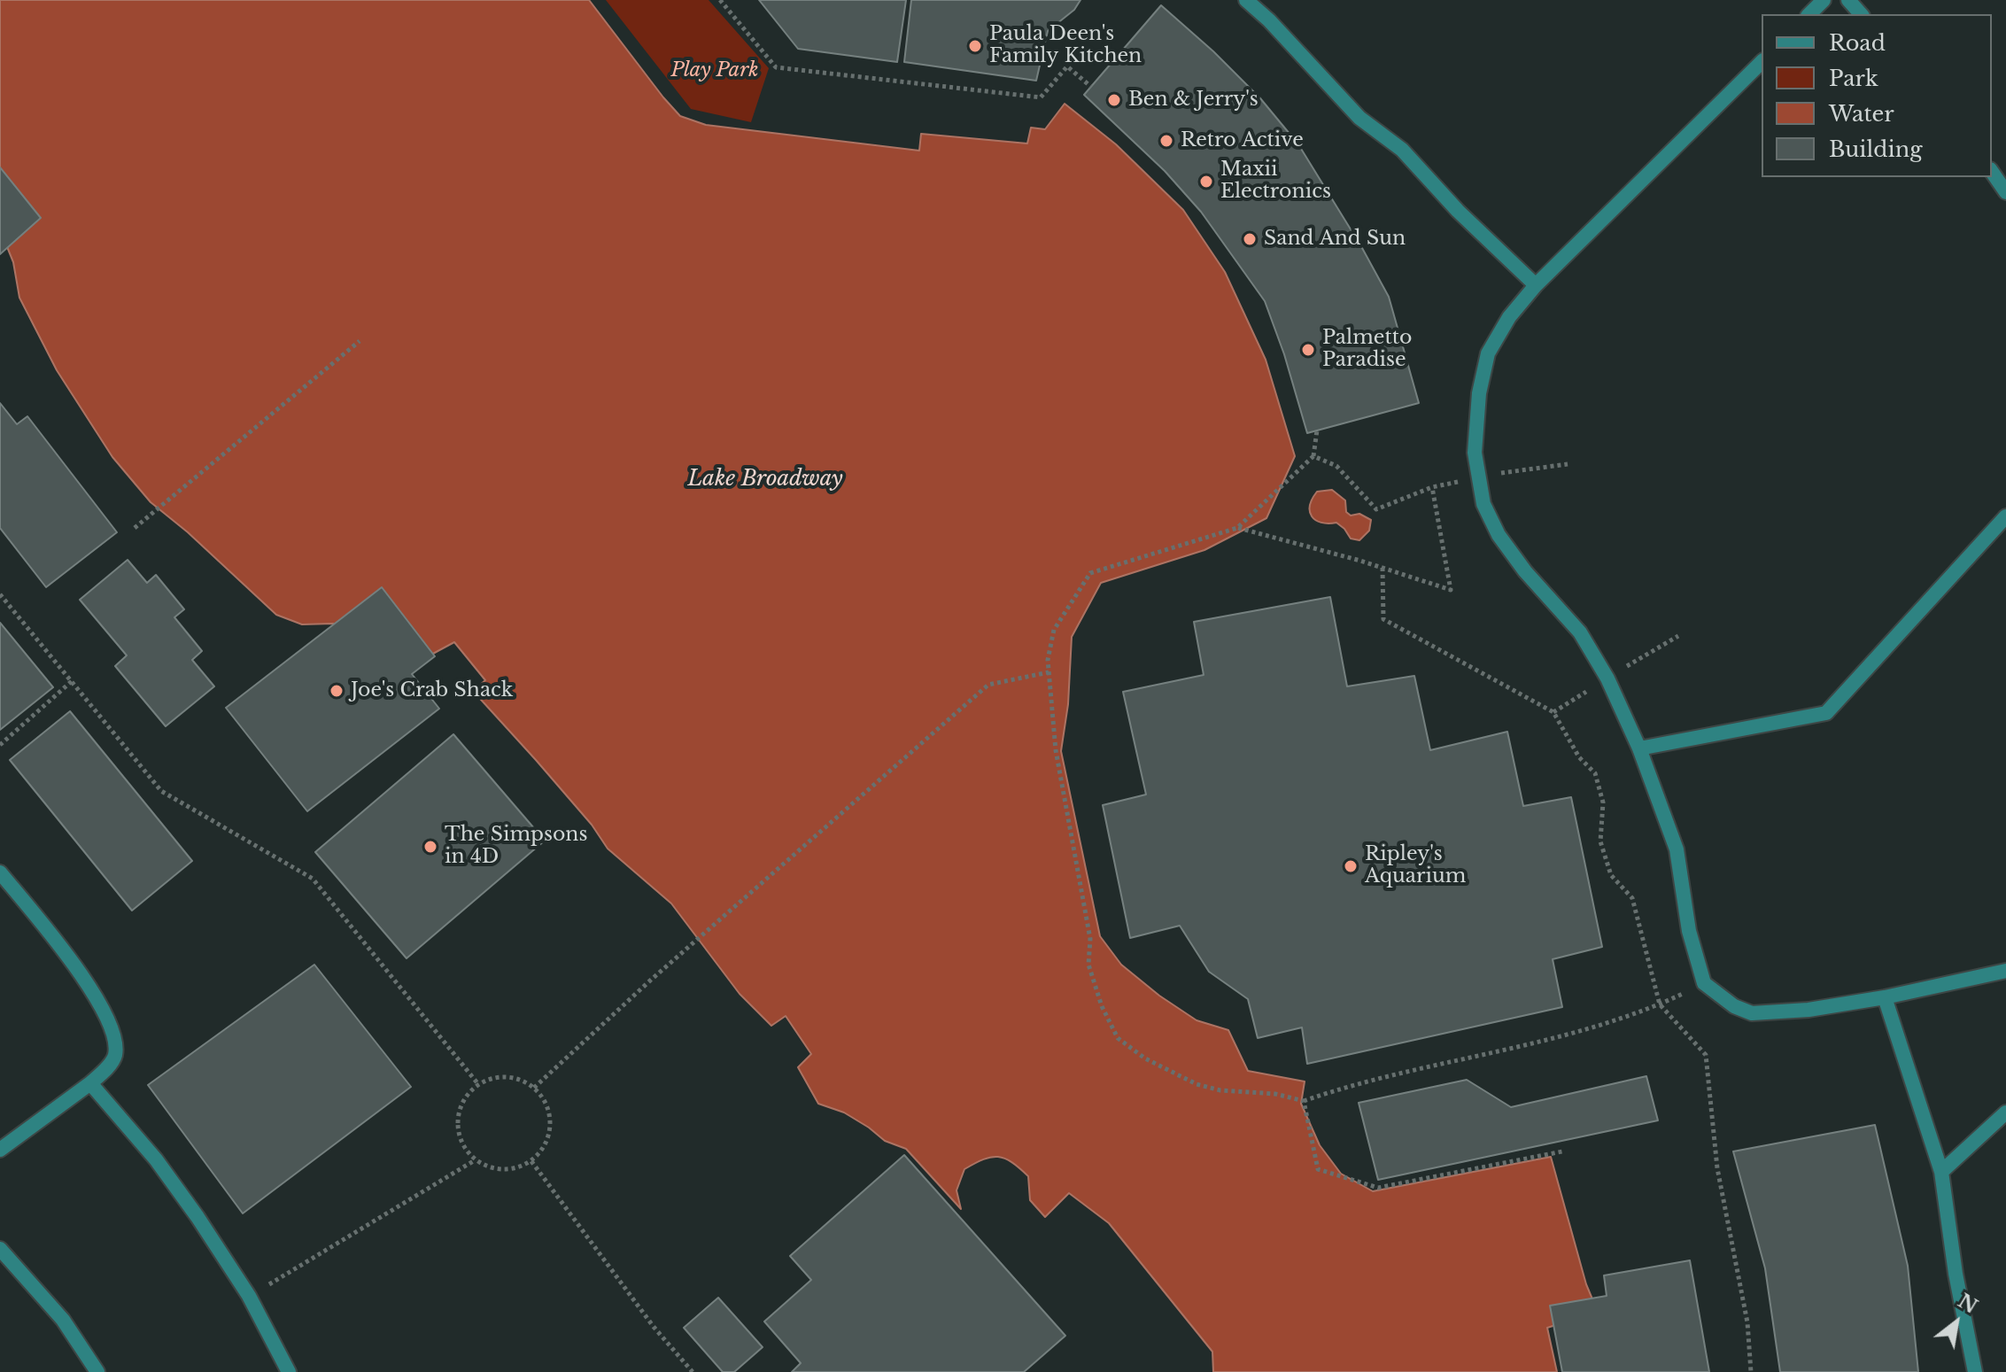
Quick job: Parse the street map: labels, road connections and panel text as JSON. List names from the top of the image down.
{
  "water": ["Lake Broadway"],
  "parks": ["Play Park"],
  "places": [
    "Paula Deen's Family Kitchen",
    "Ben & Jerry's",
    "Retro Active",
    "Maxii Electronics",
    "Sand And Sun",
    "Palmetto Paradise",
    "Joe's Crab Shack",
    "The Simpsons in 4D",
    "Ripley's Aquarium"
  ],
  "legend": [
    "Road",
    "Park",
    "Water",
    "Building"
  ],
  "north": "top right"
}
